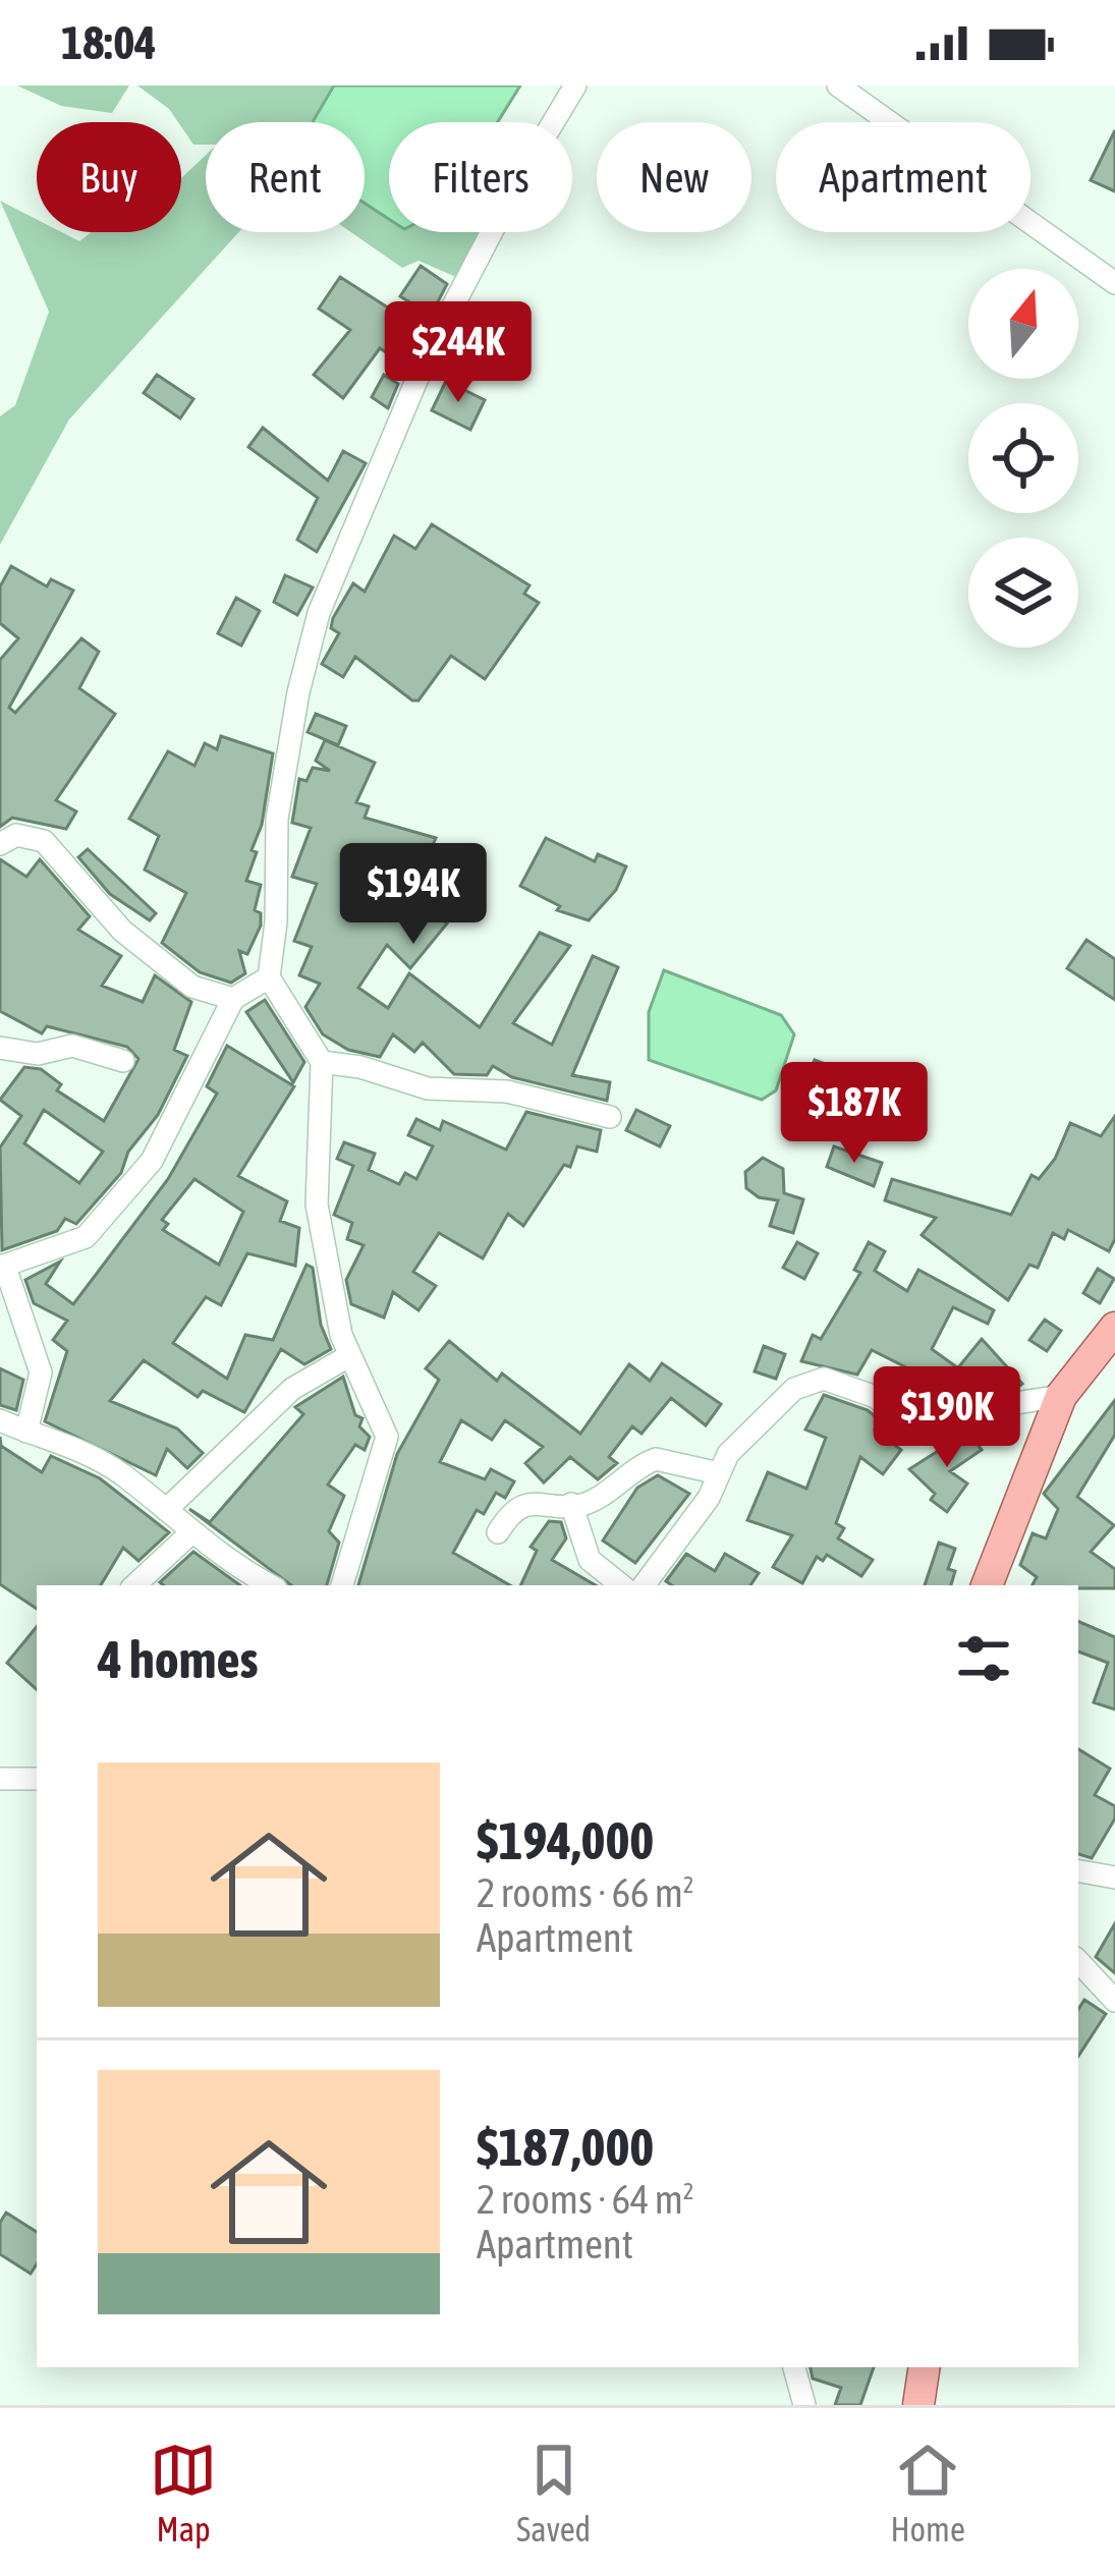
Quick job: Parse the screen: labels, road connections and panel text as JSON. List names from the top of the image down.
{
  "north": "top",
  "page": {
    "status": "18:04",
    "chip": [
      "Buy",
      "Rent",
      "Filters",
      "New",
      "Apartment"
    ],
    "price": [
      "$244K",
      "$194K",
      "$187K",
      "$190K"
    ],
    "heading": "4 homes",
    "list": [
      {
        "name": "$194,000",
        "note": "2 rooms · 66 m² · Apartment"
      },
      {
        "name": "$187,000",
        "note": "2 rooms · 64 m² · Apartment"
      }
    ],
    "tabs": ["Map", "Saved", "Home"]
  }
}
